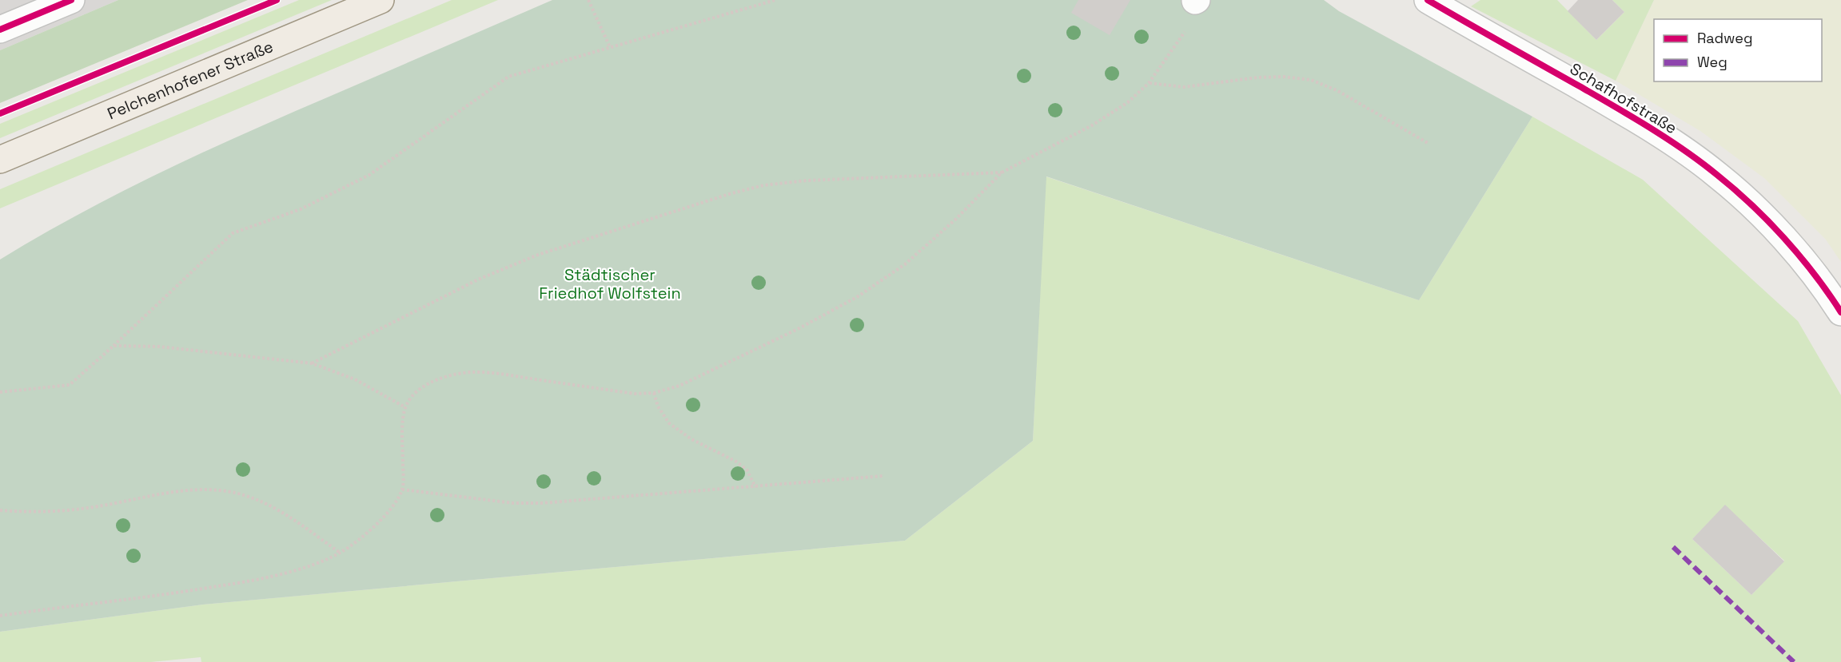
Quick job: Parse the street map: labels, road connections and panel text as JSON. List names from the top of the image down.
{
  "streets": {
    "main road": ["Pelchenhofener Straße"],
    "street": ["Schafhofstraße"]
  },
  "parks": ["Städtischer Friedhof Wolfstein"],
  "legend": ["Radweg", "Weg"]
}
